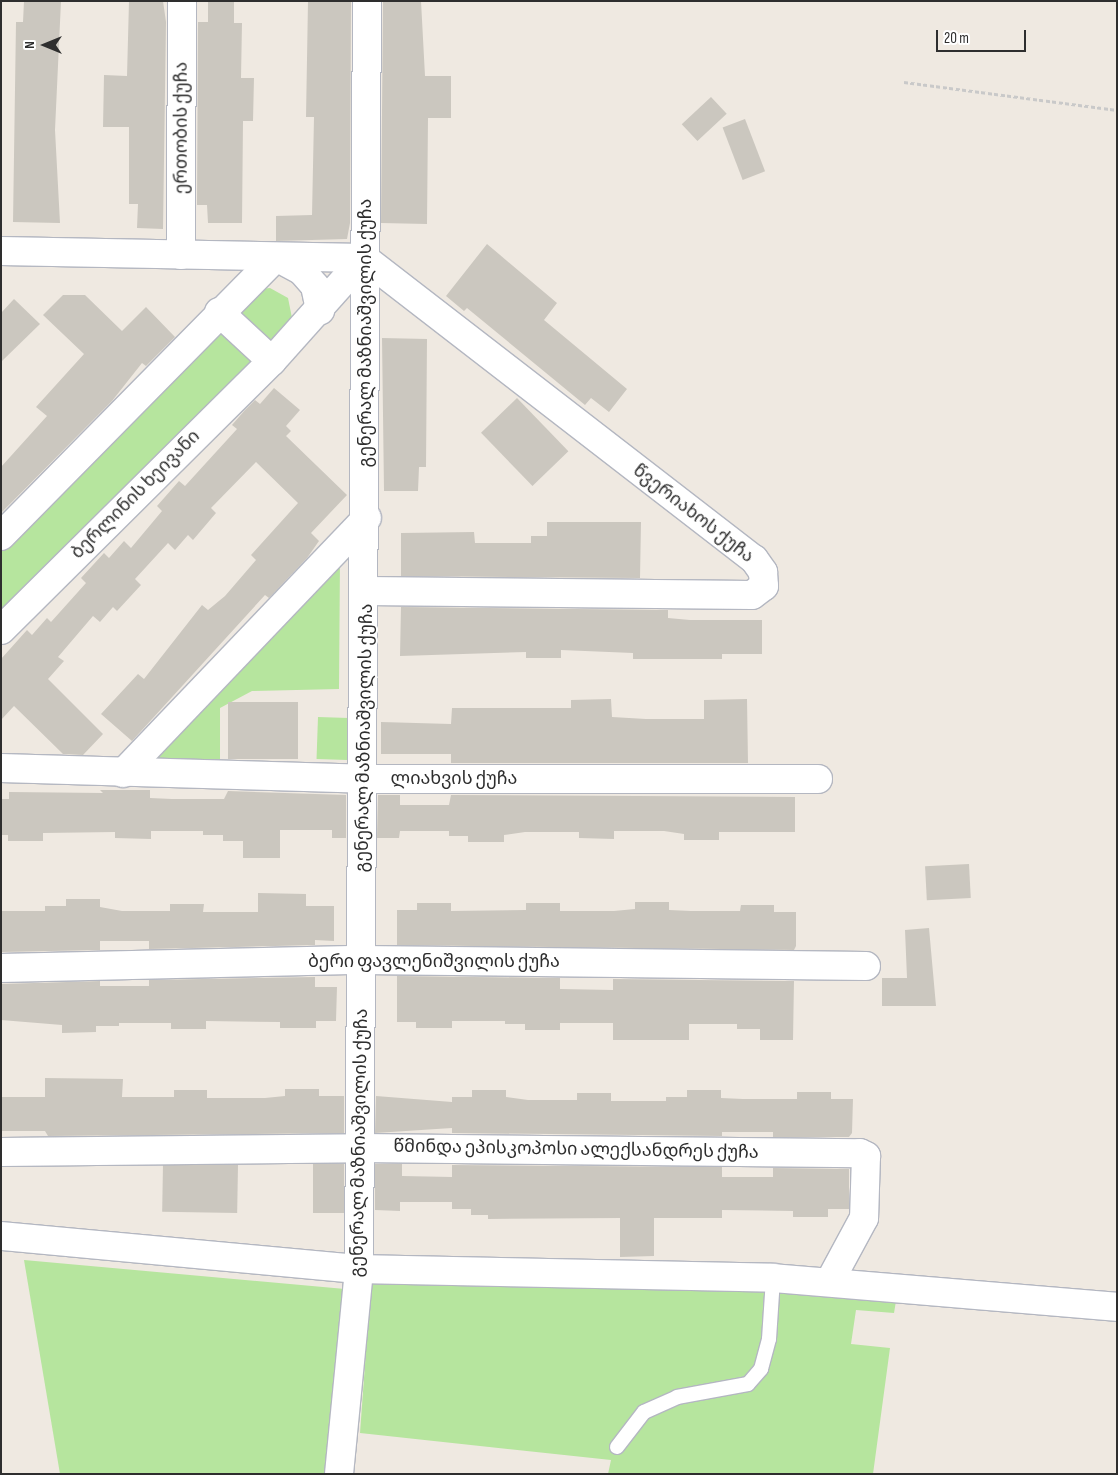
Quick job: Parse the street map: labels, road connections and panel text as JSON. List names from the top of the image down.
{
  "streets": {
    "street": [
      "ერთობის ქუჩა",
      "გენერალ მაზნიაშვილის ქუჩა",
      "ბერლინის ხეივანი",
      "წვერიახოს ქუჩა",
      "ლიახვის ქუჩა",
      "ბერი ფავლენიშვილის ქუჩა",
      "წმინდა ეპისკოპოსი ალექსანდრეს ქუჩა"
    ]
  },
  "crossings": [
    ["გენერალ მაზნიაშვილის ქუჩა", "ბერლინის ხეივანი"],
    ["გენერალ მაზნიაშვილის ქუჩა", "წვერიახოს ქუჩა"],
    ["გენერალ მაზნიაშვილის ქუჩა", "ლიახვის ქუჩა"],
    ["გენერალ მაზნიაშვილის ქუჩა", "ბერი ფავლენიშვილის ქუჩა"],
    ["გენერალ მაზნიაშვილის ქუჩა", "წმინდა ეპისკოპოსი ალექსანდრეს ქუჩა"],
    ["ბერლინის ხეივანი", "წვერიახოს ქუჩა"]
  ],
  "scale_bar": "20 m",
  "north": "left"
}
